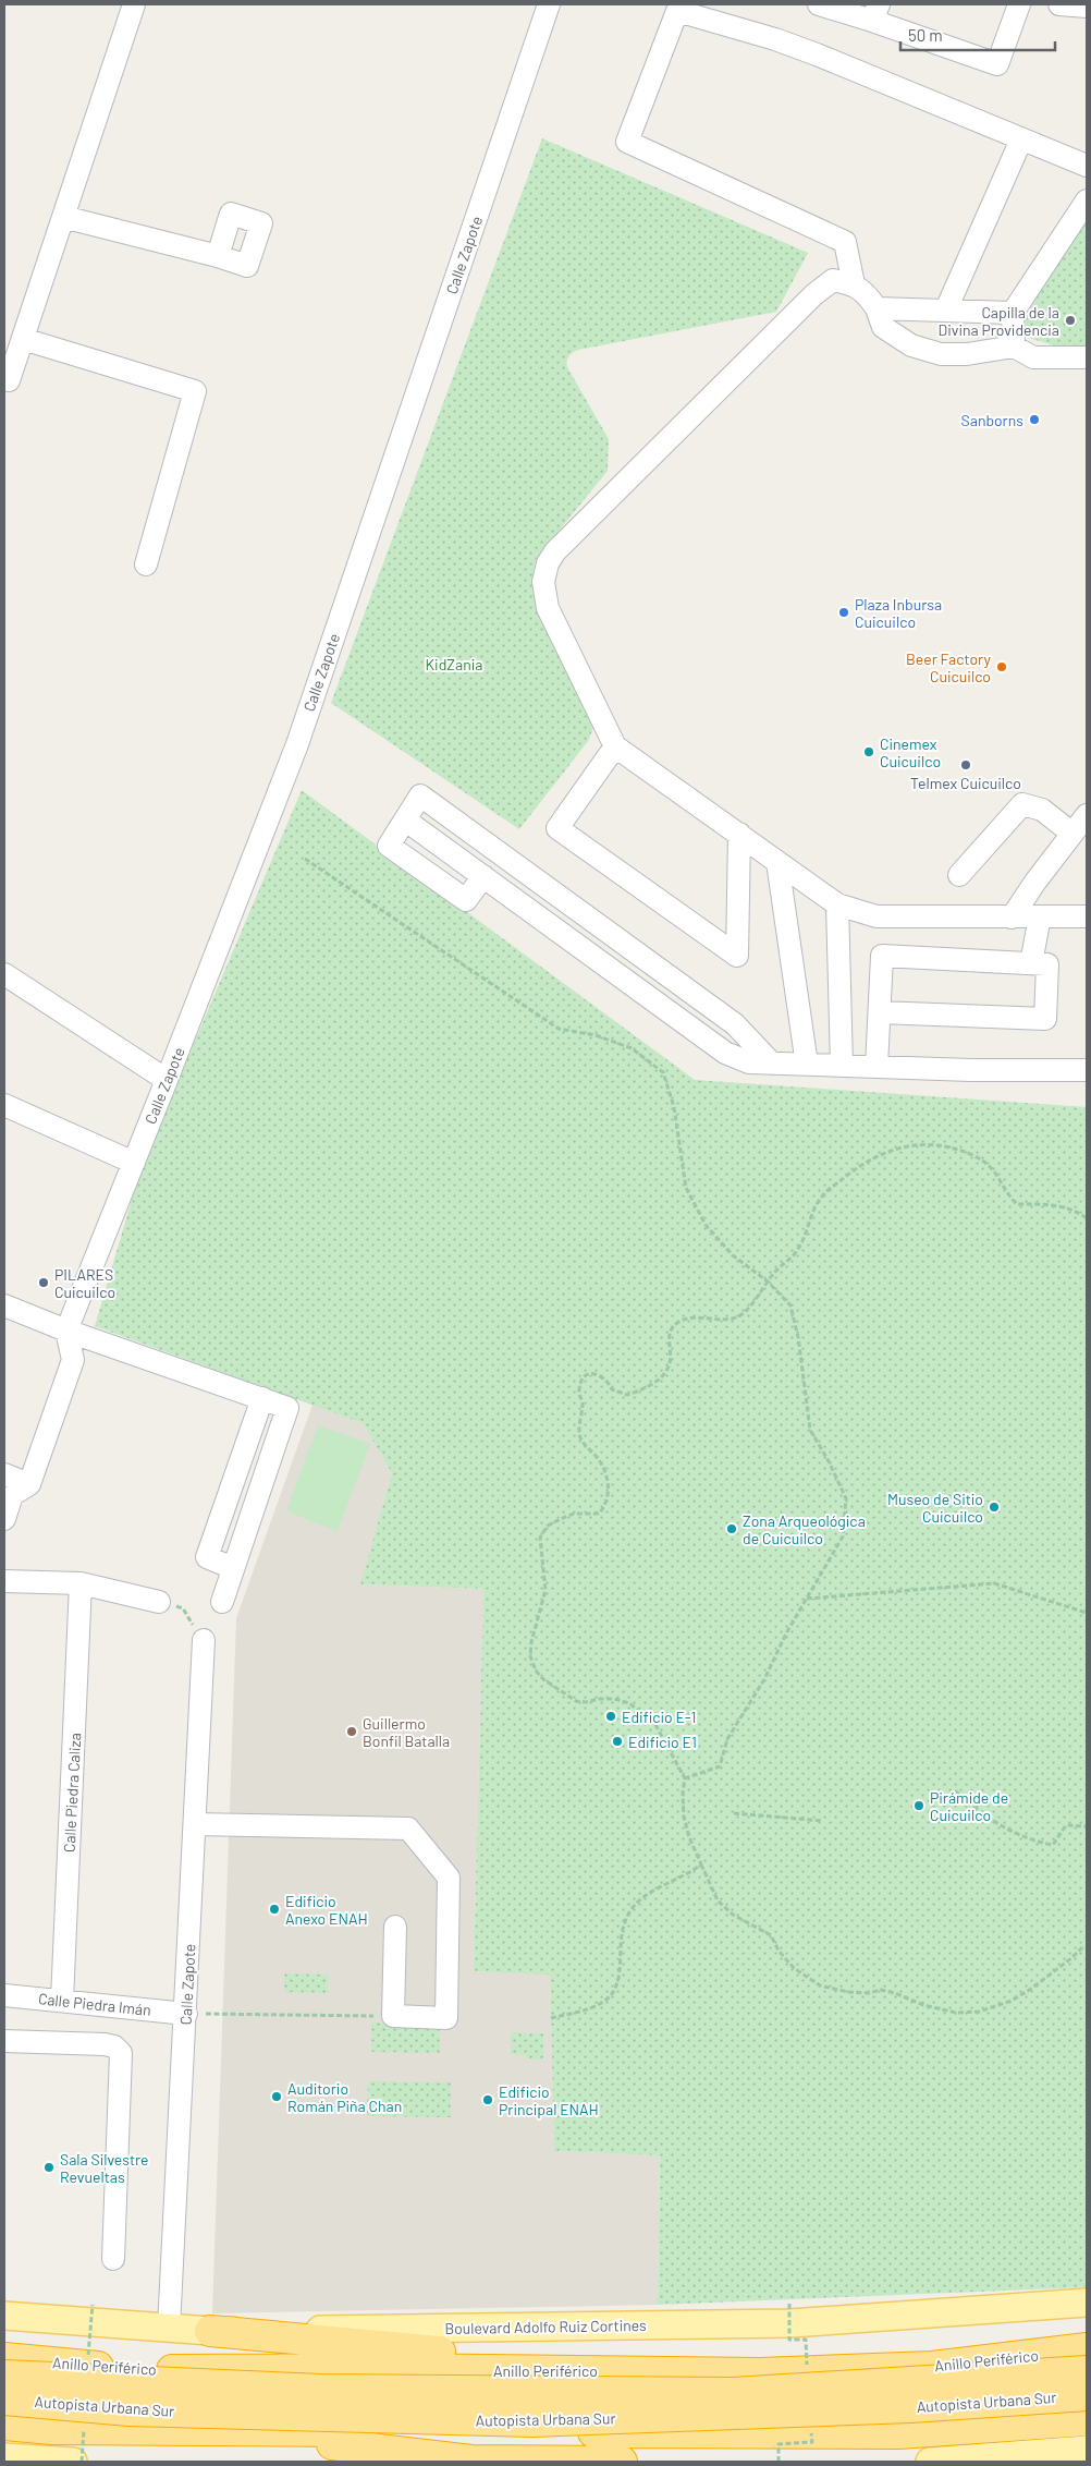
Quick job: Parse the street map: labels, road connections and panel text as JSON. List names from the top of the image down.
{
  "streets": {
    "highway": ["Anillo Periférico", "Autopista Urbana Sur"],
    "main road": ["Boulevard Adolfo Ruiz Cortines"],
    "street": ["Calle Zapote", "Calle Piedra Caliza", "Calle Piedra Imán"]
  },
  "crossings": [
    ["Calle Zapote", "Calle Piedra Imán"],
    ["Calle Zapote", "Boulevard Adolfo Ruiz Cortines"],
    ["Calle Piedra Caliza", "Calle Piedra Imán"]
  ],
  "parks": ["KidZania"],
  "places": [
    "Capilla de la Divina Providencia",
    "Sanborns",
    "Plaza Inbursa Cuicuilco",
    "Beer Factory Cuicuilco",
    "Cinemex Cuicuilco",
    "Telmex Cuicuilco",
    "PILARES Cuicuilco",
    "Museo de Sitio Cuicuilco",
    "Zona Arqueológica de Cuicuilco",
    "Edificio E-1",
    "Guillermo Bonfil Batalla",
    "Edificio E1",
    "Pirámide de Cuicuilco",
    "Edificio Anexo ENAH",
    "Auditorio Román Piña Chan",
    "Edificio Principal ENAH",
    "Sala Silvestre Revueltas"
  ],
  "scale_bar": "50 m"
}
